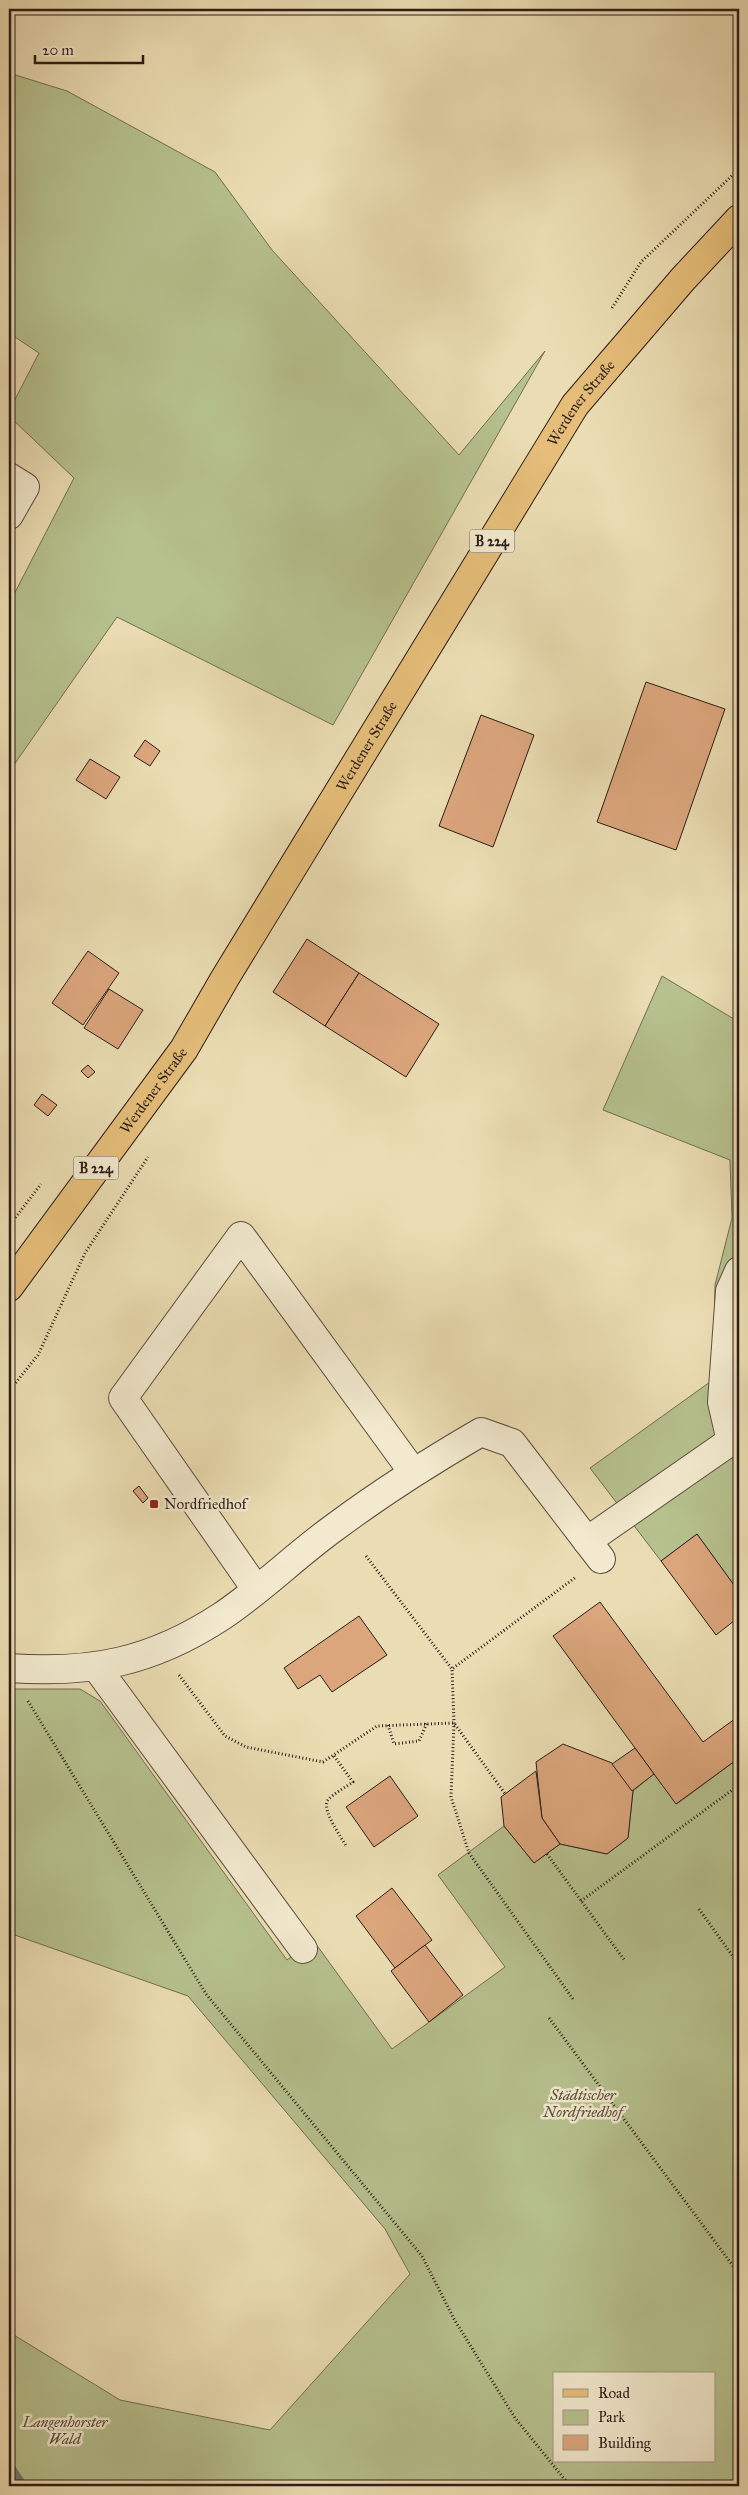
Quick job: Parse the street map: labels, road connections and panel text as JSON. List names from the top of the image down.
{
  "streets": {
    "main road": ["Werdener Straße", "B 224"]
  },
  "parks": ["Städtischer Nordfriedhof", "Langenhorster Wald"],
  "places": {
    "transit": ["Nordfriedhof"]
  },
  "legend": ["Road", "Park", "Building"],
  "scale_bar": "20 m"
}
